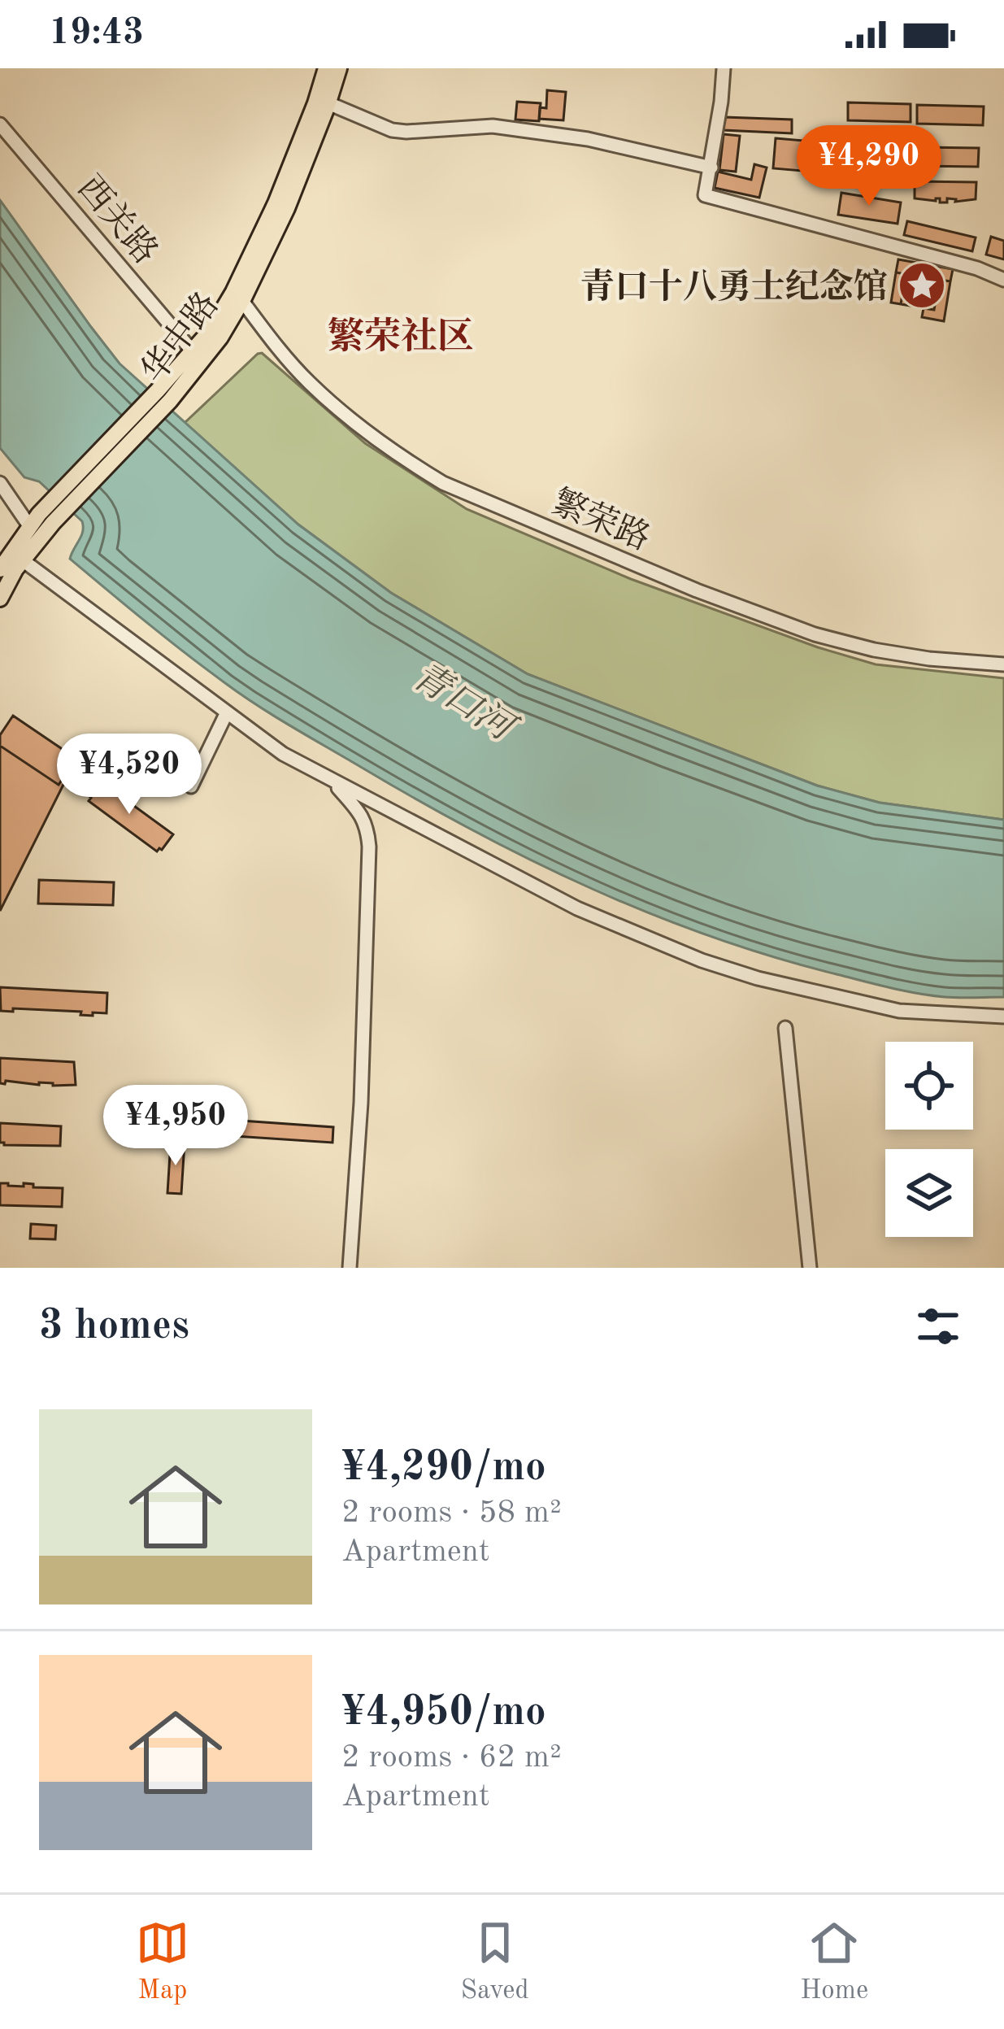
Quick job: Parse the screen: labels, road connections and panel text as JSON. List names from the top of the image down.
{
  "streets": {
    "main road": ["华中路"],
    "street": ["西关路", "繁荣路"]
  },
  "crossings": [
    ["西关路", "华中路"],
    ["华中路", "繁荣路"]
  ],
  "districts": ["繁荣社区"],
  "water": ["青口河"],
  "places": {
    "place": ["青口十八勇士纪念馆"]
  },
  "page": {
    "status": "19:43",
    "price": ["¥4,290", "¥4,520", "¥4,950"],
    "heading": "3 homes",
    "list": [
      {
        "name": "¥4,290/mo",
        "note": "2 rooms · 58 m² · Apartment"
      },
      {
        "name": "¥4,950/mo",
        "note": "2 rooms · 62 m² · Apartment"
      }
    ],
    "tabs": ["Map", "Saved", "Home"]
  }
}
